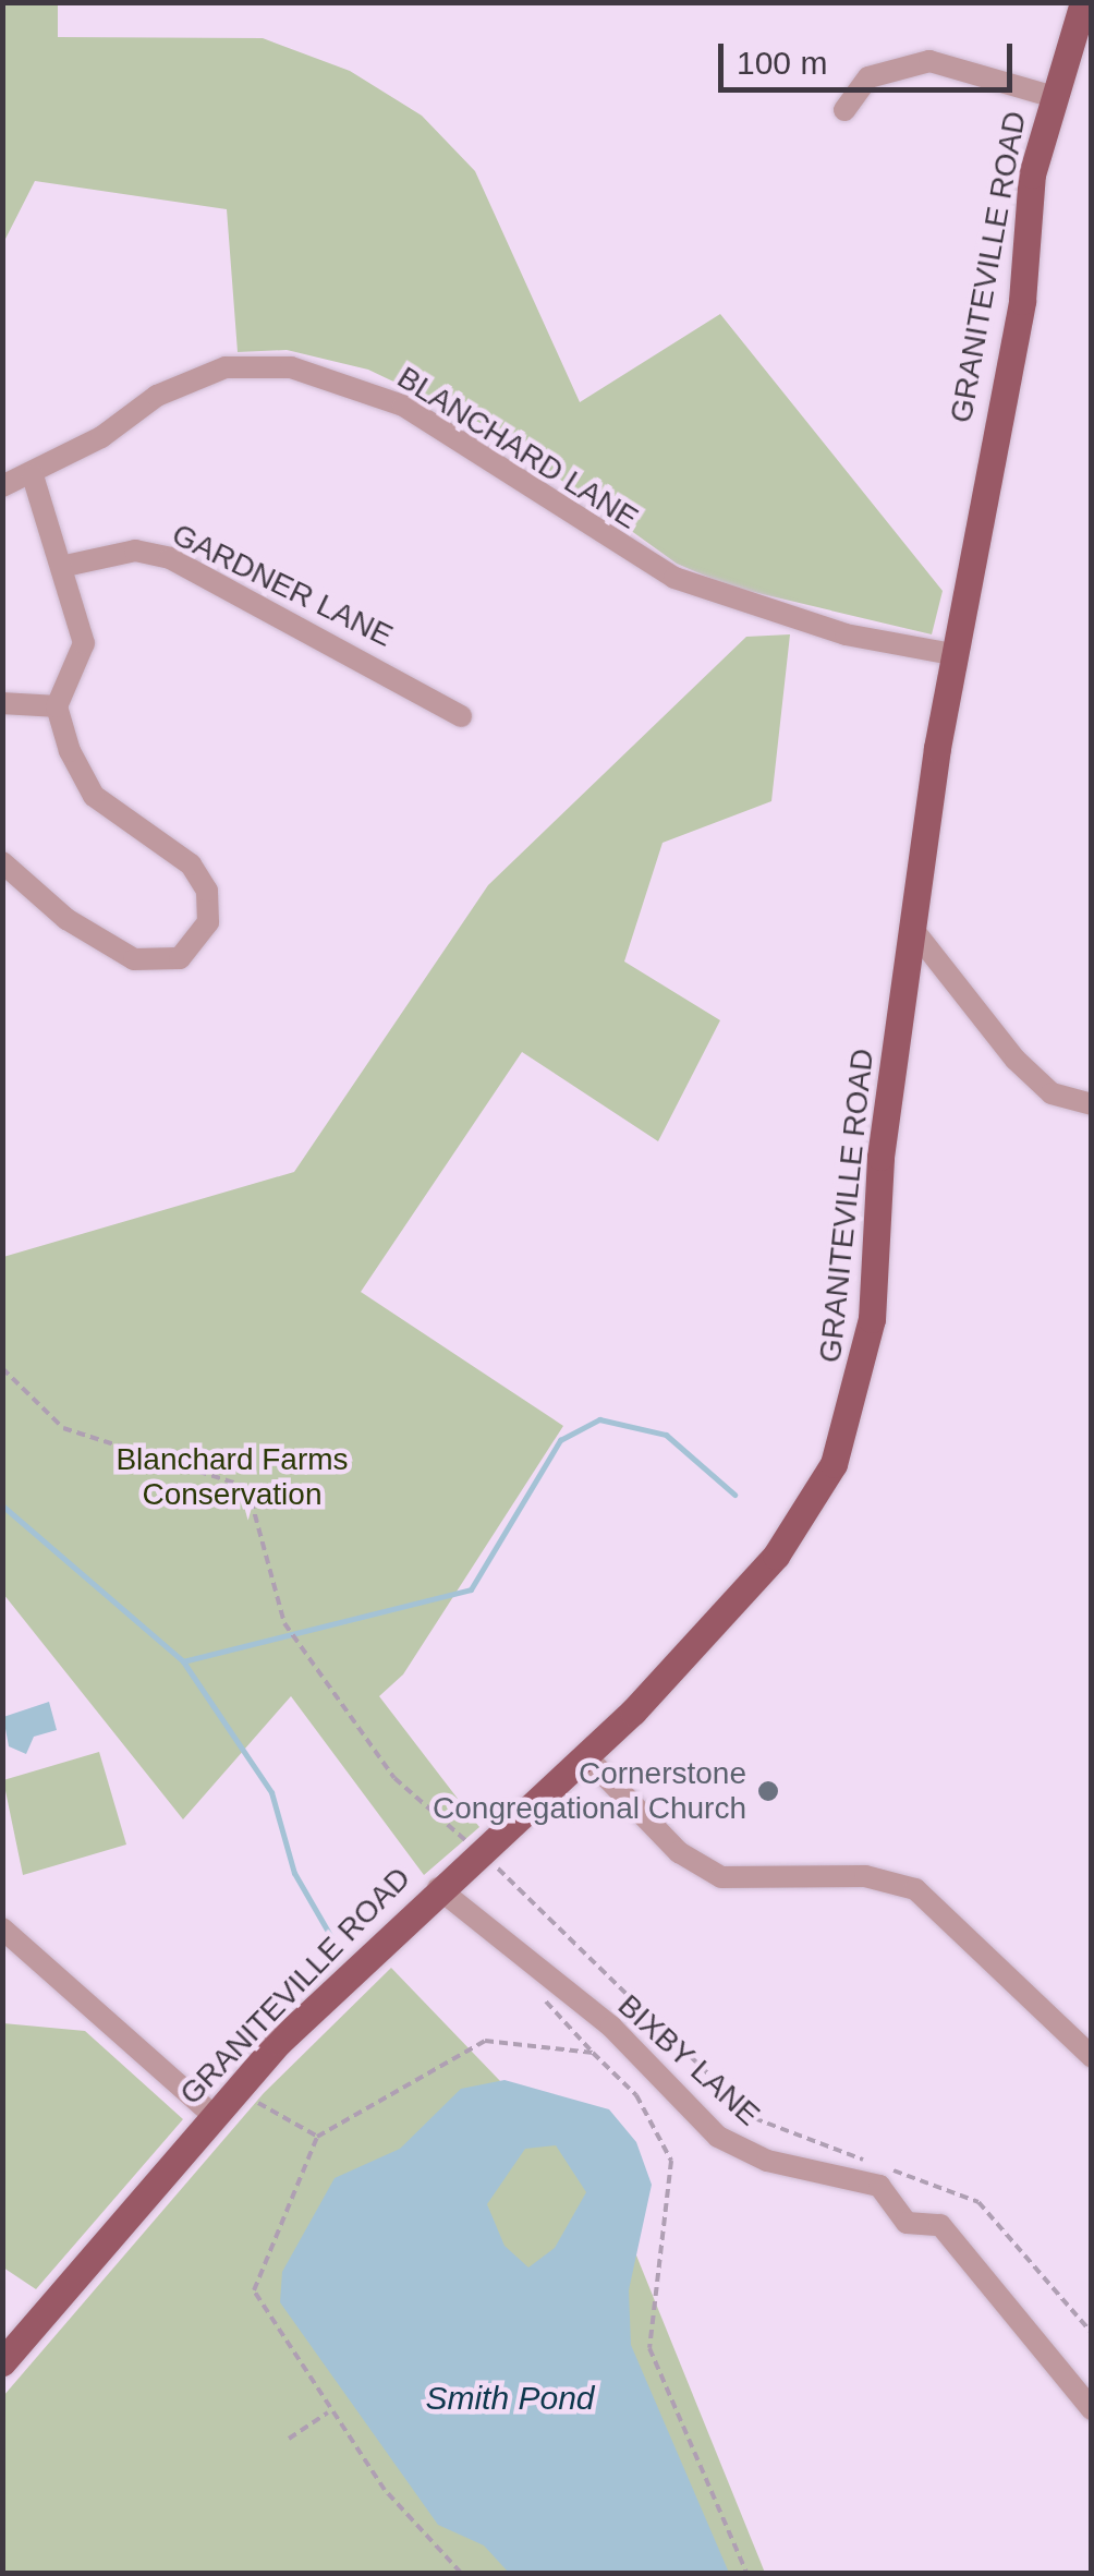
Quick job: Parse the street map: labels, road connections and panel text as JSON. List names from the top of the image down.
{
  "streets": {
    "main road": ["GRANITEVILLE ROAD"],
    "street": ["BLANCHARD LANE", "GARDNER LANE", "BIXBY LANE"]
  },
  "crossings": [
    ["GRANITEVILLE ROAD", "BLANCHARD LANE"],
    ["GRANITEVILLE ROAD", "BIXBY LANE"]
  ],
  "water": ["Smith Pond"],
  "parks": ["Blanchard Farms Conservation"],
  "places": ["Cornerstone Congregational Church"],
  "scale_bar": "100 m"
}
